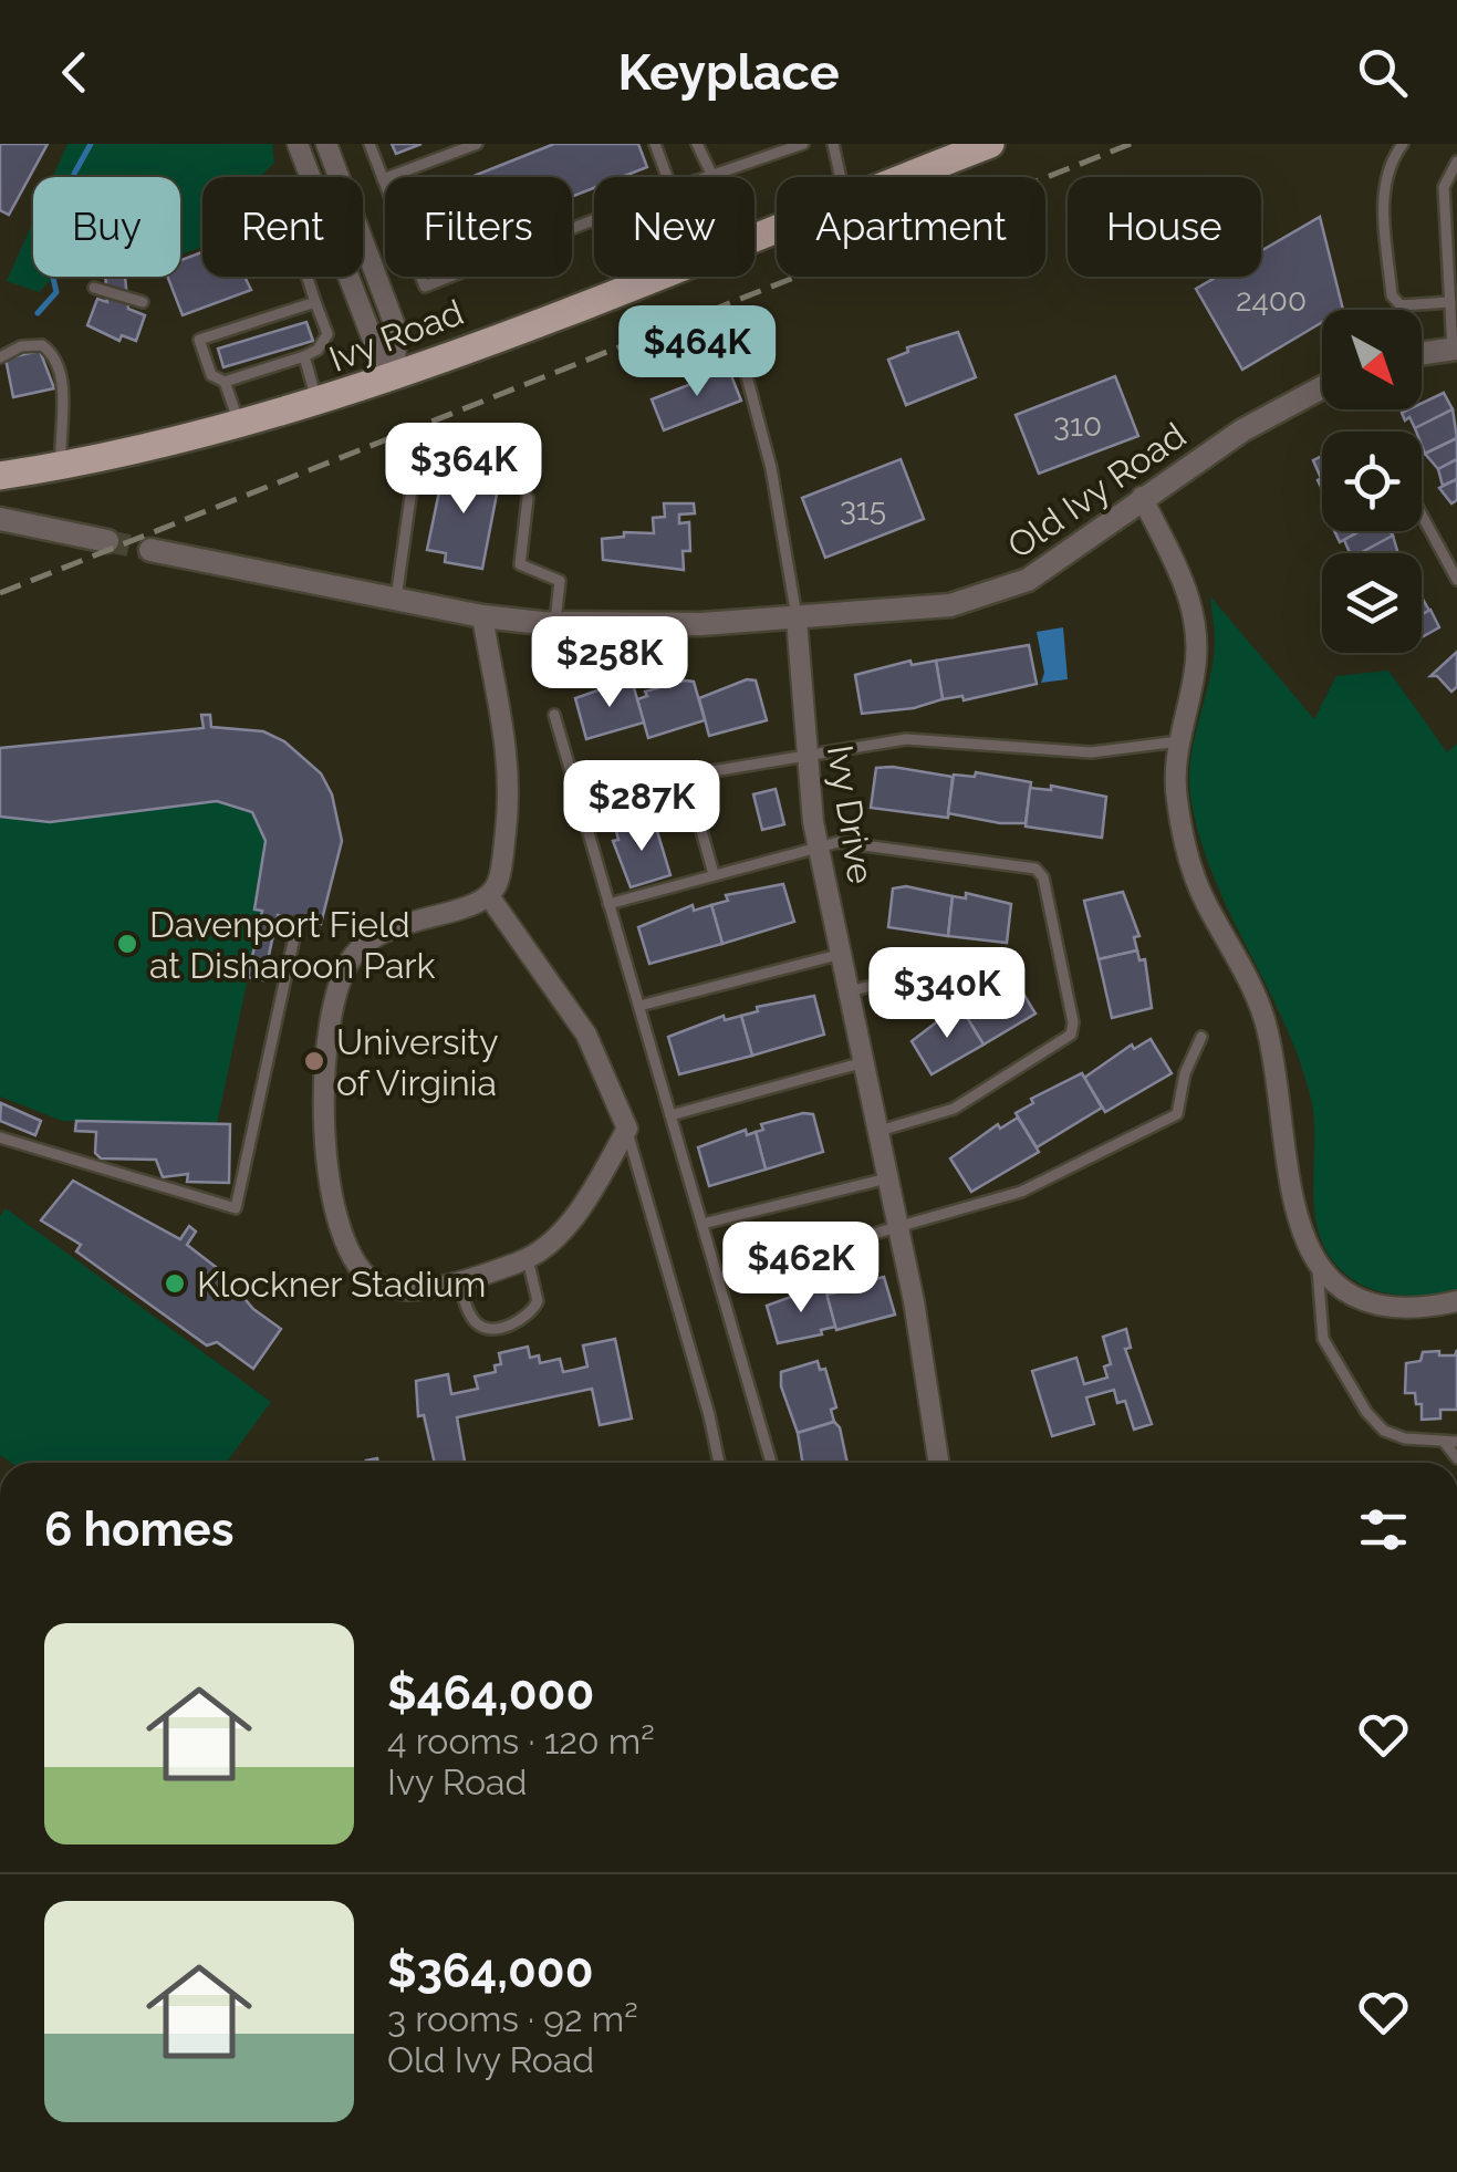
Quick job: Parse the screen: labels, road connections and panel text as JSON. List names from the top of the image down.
{
  "streets": {
    "main road": ["Ivy Road"],
    "street": ["Old Ivy Road", "Ivy Drive"]
  },
  "crossings": [
    ["Old Ivy Road", "Ivy Drive"]
  ],
  "places": ["Davenport Field at Disharoon Park", "University of Virginia", "Klockner Stadium"],
  "house_numbers": ["2400", "310", "315"],
  "north": "bottom right",
  "page": {
    "header": "Keyplace",
    "chip": [
      "Buy",
      "Rent",
      "Filters",
      "New",
      "Apartment",
      "House"
    ],
    "price": [
      "$464K",
      "$364K",
      "$258K",
      "$287K",
      "$340K",
      "$462K"
    ],
    "heading": "6 homes",
    "list": [
      {
        "name": "$464,000",
        "note": "4 rooms · 120 m² · Ivy Road"
      },
      {
        "name": "$364,000",
        "note": "3 rooms · 92 m² · Old Ivy Road"
      }
    ]
  }
}
